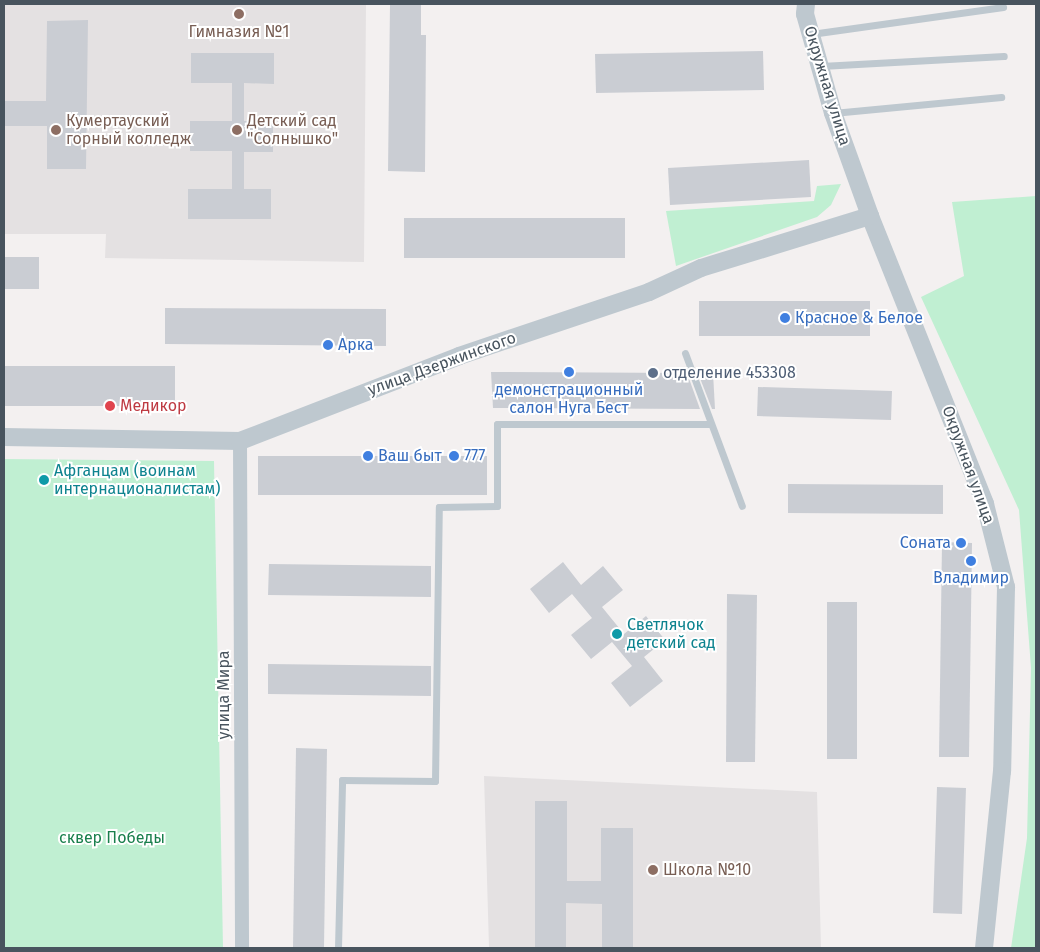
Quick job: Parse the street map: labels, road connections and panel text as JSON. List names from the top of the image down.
{
  "streets": {
    "street": ["Окружная улица", "улица Дзержинского", "улица Мира"]
  },
  "crossings": [
    ["Окружная улица", "улица Дзержинского"],
    ["улица Дзержинского", "улица Мира"]
  ],
  "parks": ["сквер Победы"],
  "places": [
    "Гимназия №1",
    "Кумертауский горный колледж",
    "Детский сад \"Солнышко\"",
    "Красное & Белое",
    "Арка",
    "демонстрационный салон Нуга Бест",
    "отделение 453308",
    "Медикор",
    "Ваш быт",
    "777",
    "Афганцам (воинам интернационалистам)",
    "Соната",
    "Владимир",
    "Светлячок детский сад",
    "Школа №10"
  ]
}
